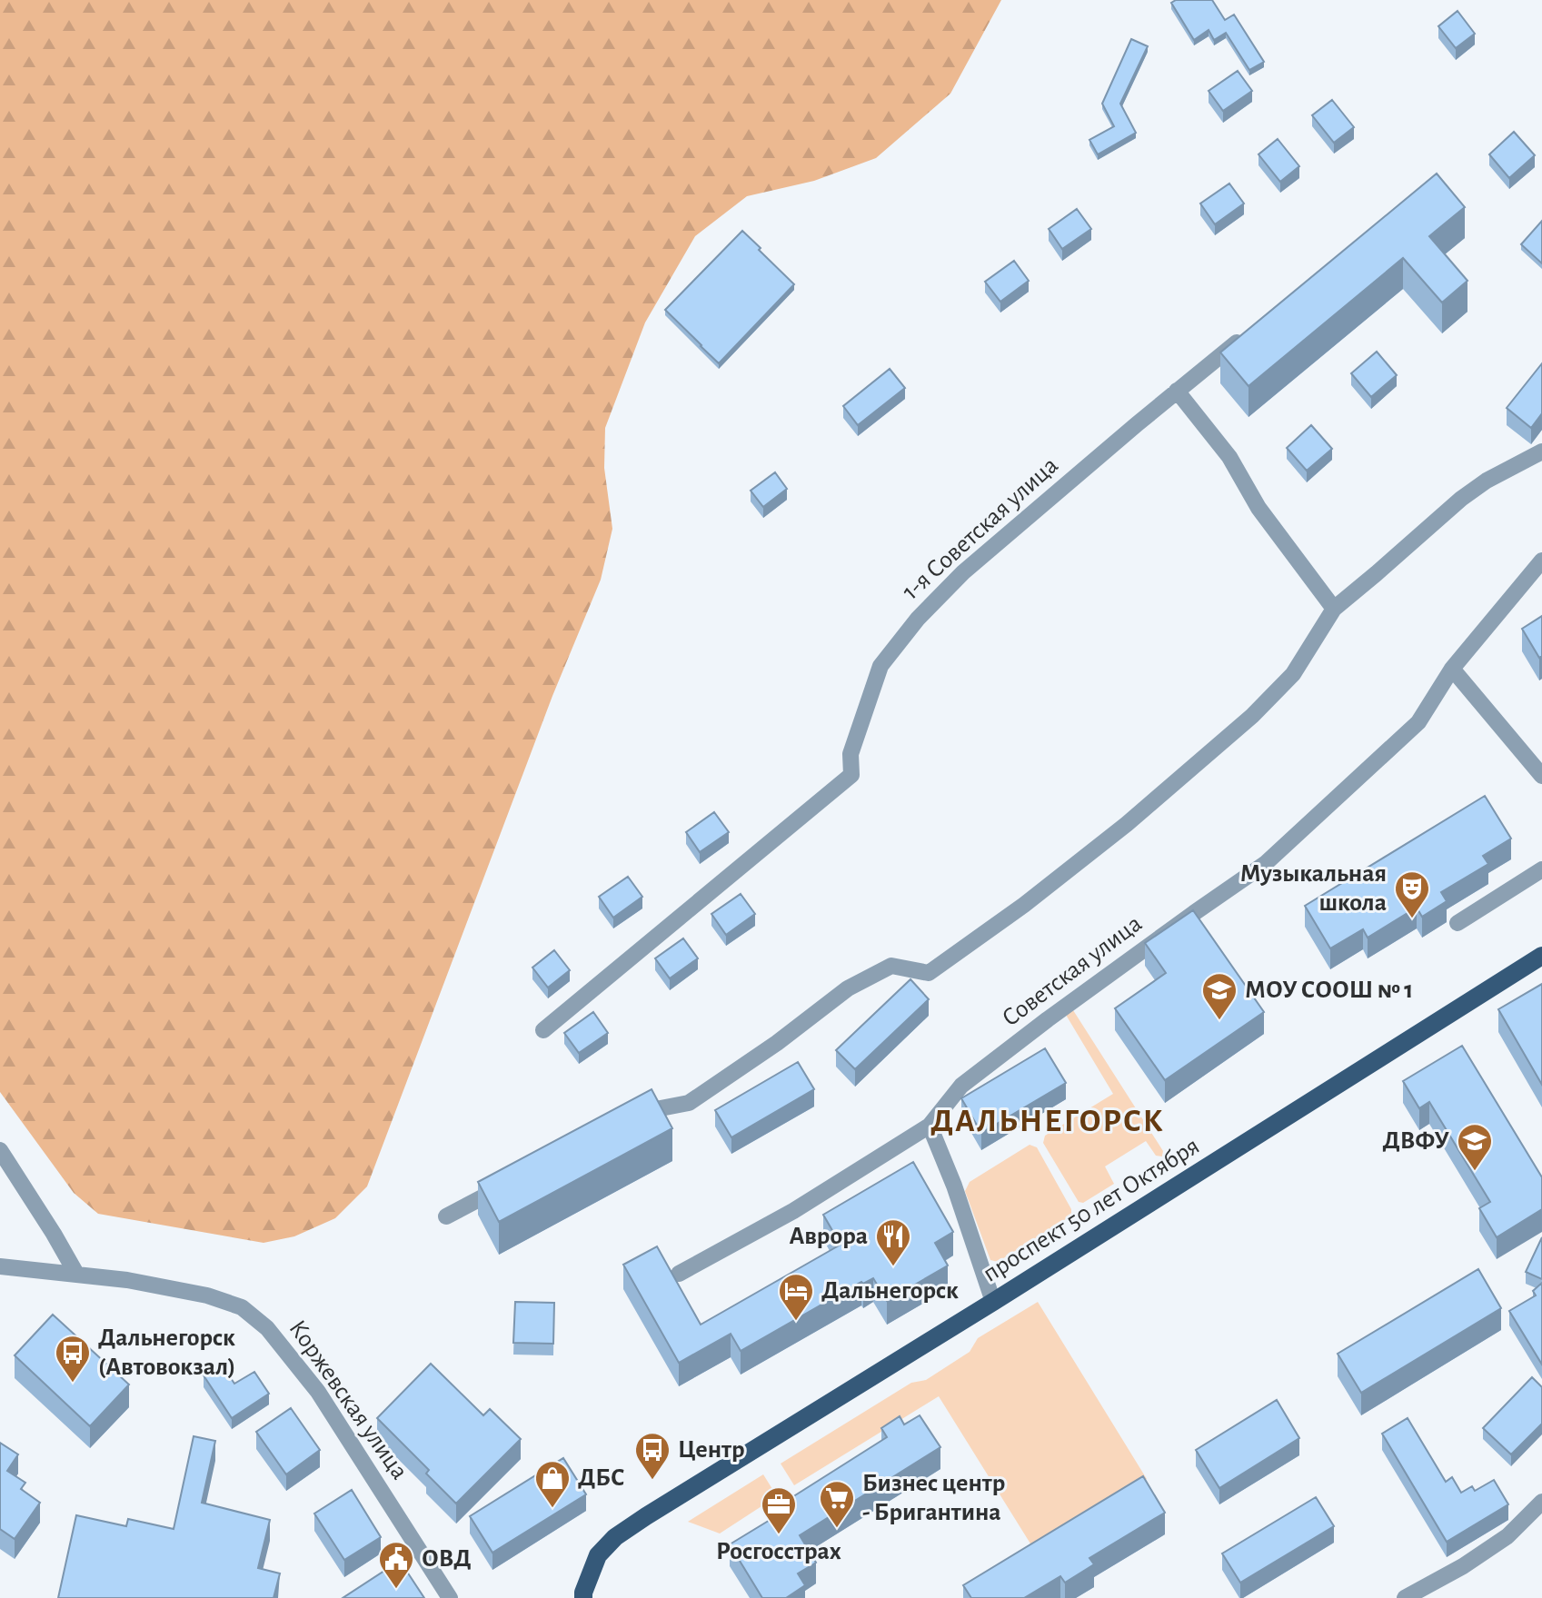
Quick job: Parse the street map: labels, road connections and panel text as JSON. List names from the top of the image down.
{
  "streets": {
    "main road": ["проспект 50 лет Октября"],
    "street": ["1-я Советская улица", "Советская улица", "Коржевская улица"]
  },
  "districts": ["ДАЛЬНЕГОРСК"],
  "places": {
    "theatre": ["Музыкальная школа"],
    "school or university": ["МОУ СООШ № 1", "ДВФУ"],
    "restaurant": ["Аврора"],
    "hotel": ["Дальнегорск"],
    "bus stop": ["Дальнегорск (Автовокзал)", "Центр"],
    "shop": ["ДБС"],
    "supermarket": ["Бизнес центр - Бригантина"],
    "office": ["Росгосстрах"],
    "public building": ["ОВД"]
  }
}
